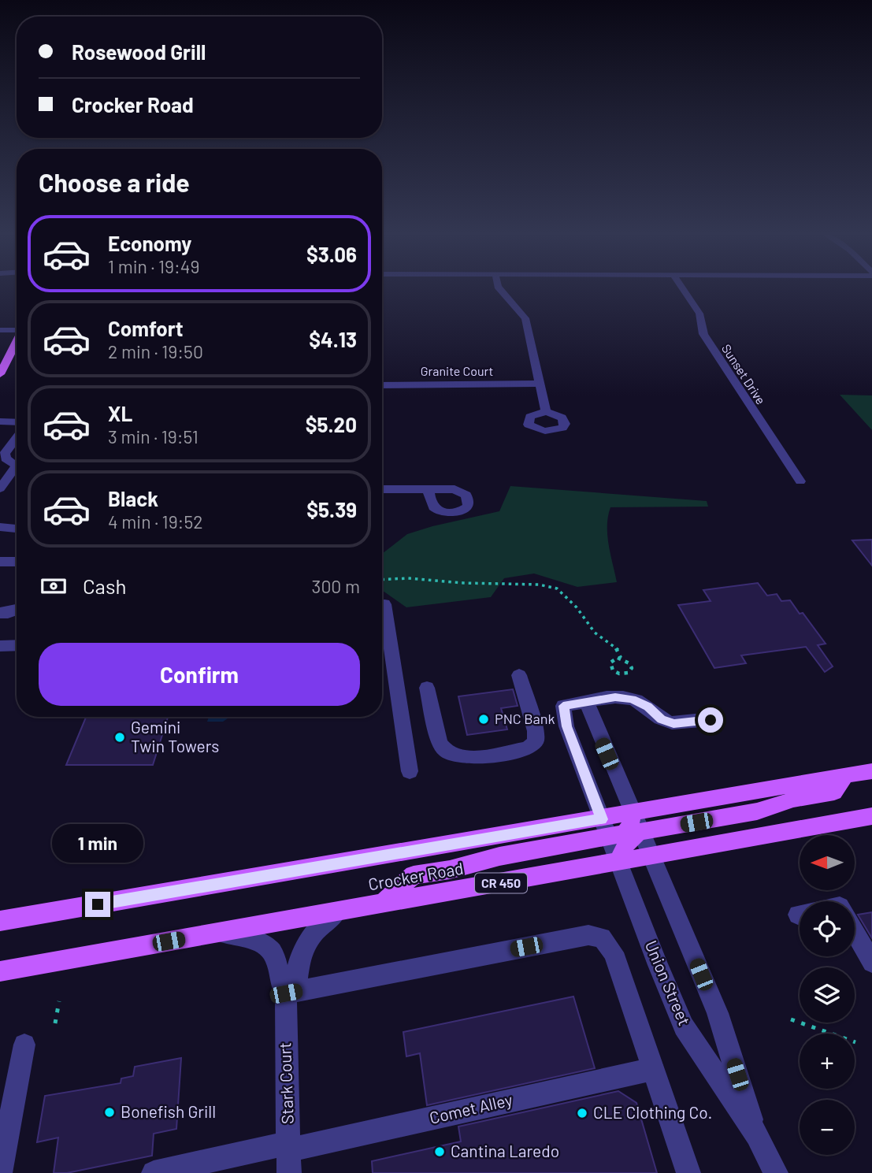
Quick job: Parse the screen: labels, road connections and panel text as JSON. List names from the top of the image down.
{
  "streets": {
    "main road": ["Crocker Road", "CR 450"],
    "street": [
      "Granite Court",
      "Sunset Drive",
      "Union Street",
      "Stark Court",
      "Comet Alley"
    ]
  },
  "crossings": [
    ["Crocker Road", "Union Street"],
    ["Crocker Road", "Stark Court"],
    ["Stark Court", "Comet Alley"]
  ],
  "places": [
    "PNC Bank",
    "Gemini Twin Towers",
    "Bonefish Grill",
    "CLE Clothing Co.",
    "Cantina Laredo"
  ],
  "north": "left",
  "page": {
    "banner": ["Rosewood Grill", "Crocker Road"],
    "heading": "Choose a ride",
    "list": [
      {
        "name": "Economy",
        "note": "1 min · 19:49",
        "value": "$3.06"
      },
      {
        "name": "Comfort",
        "note": "2 min · 19:50",
        "value": "$4.13"
      },
      {
        "name": "XL",
        "note": "3 min · 19:51",
        "value": "$5.20"
      },
      {
        "name": "Black",
        "note": "4 min · 19:52",
        "value": "$5.39"
      }
    ],
    "pay": ["Cash", "300 m"],
    "buttons": "Confirm",
    "bubble": "1 min",
    "map_buttons": ["+", "−"]
  }
}
